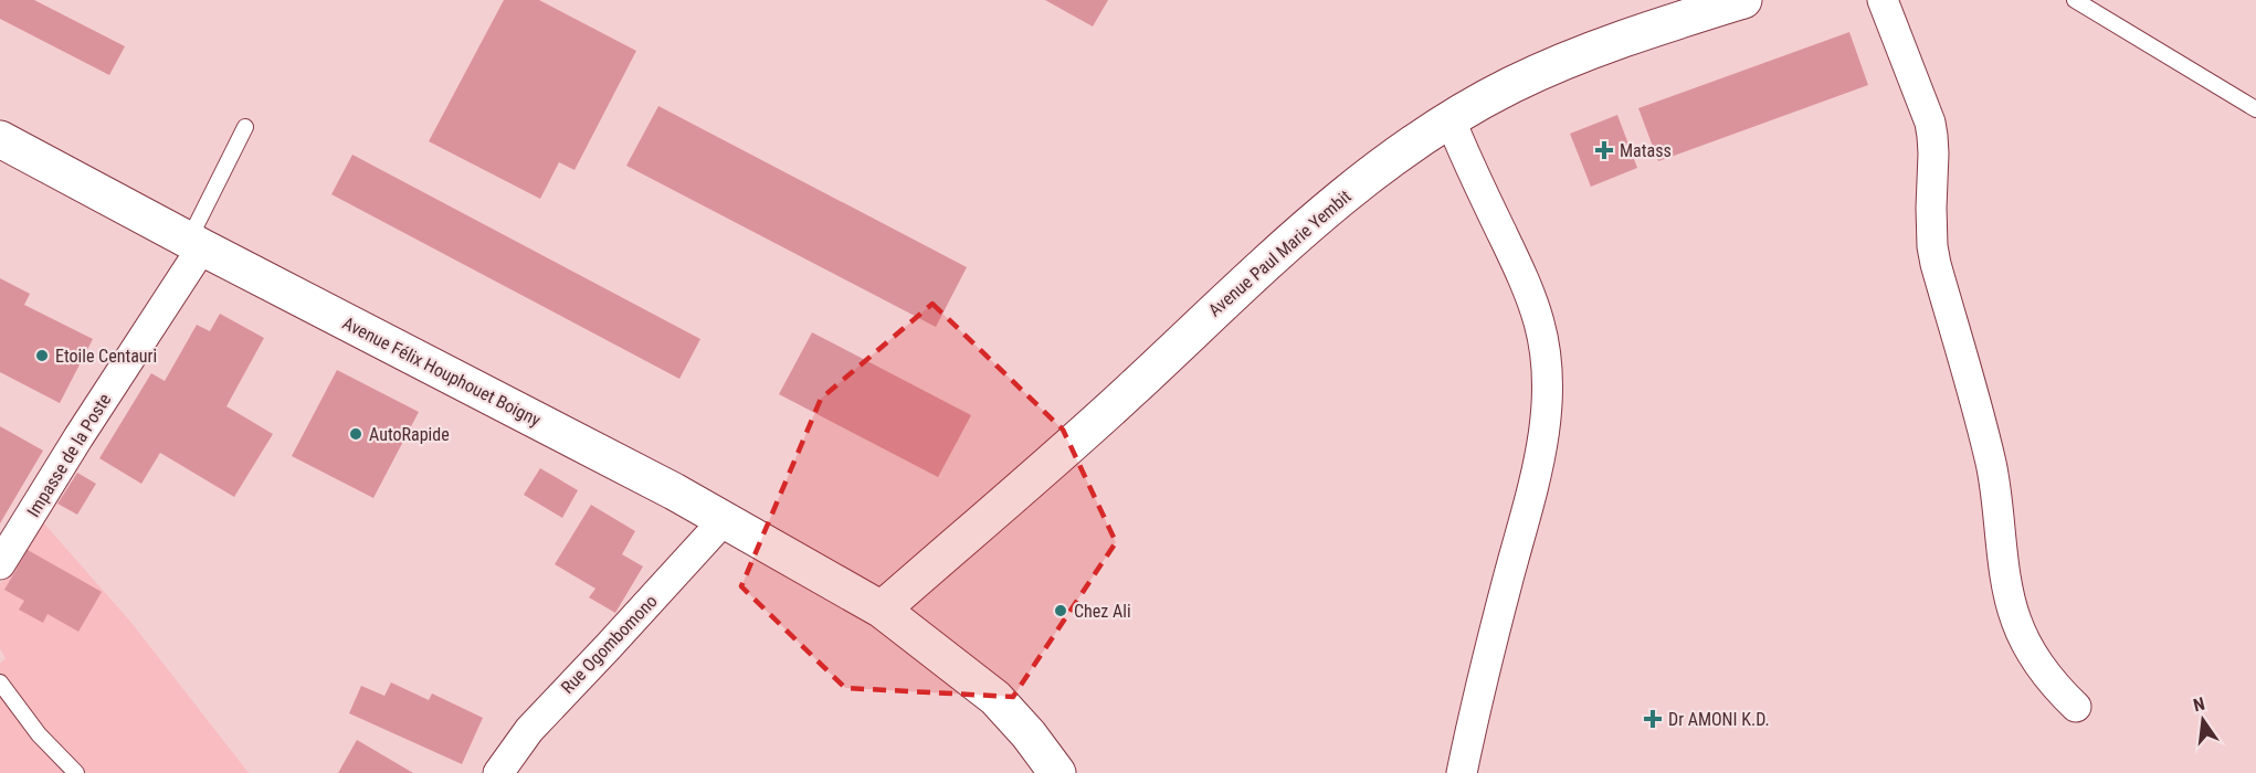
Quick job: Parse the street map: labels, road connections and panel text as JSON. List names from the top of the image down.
{
  "streets": {
    "main road": ["Avenue Paul Marie Yembit", "Avenue Félix Houphouet Boigny"],
    "street": ["Impasse de la Poste", "Rue Ogombomono"]
  },
  "crossings": [
    ["Avenue Paul Marie Yembit", "Avenue Félix Houphouet Boigny"],
    ["Avenue Félix Houphouet Boigny", "Impasse de la Poste"],
    ["Avenue Félix Houphouet Boigny", "Rue Ogombomono"]
  ],
  "places": {
    "health": ["Matass", "Dr AMONI K.D."],
    "other": ["Etoile Centauri", "AutoRapide", "Chez Ali"]
  },
  "north": "top"
}
